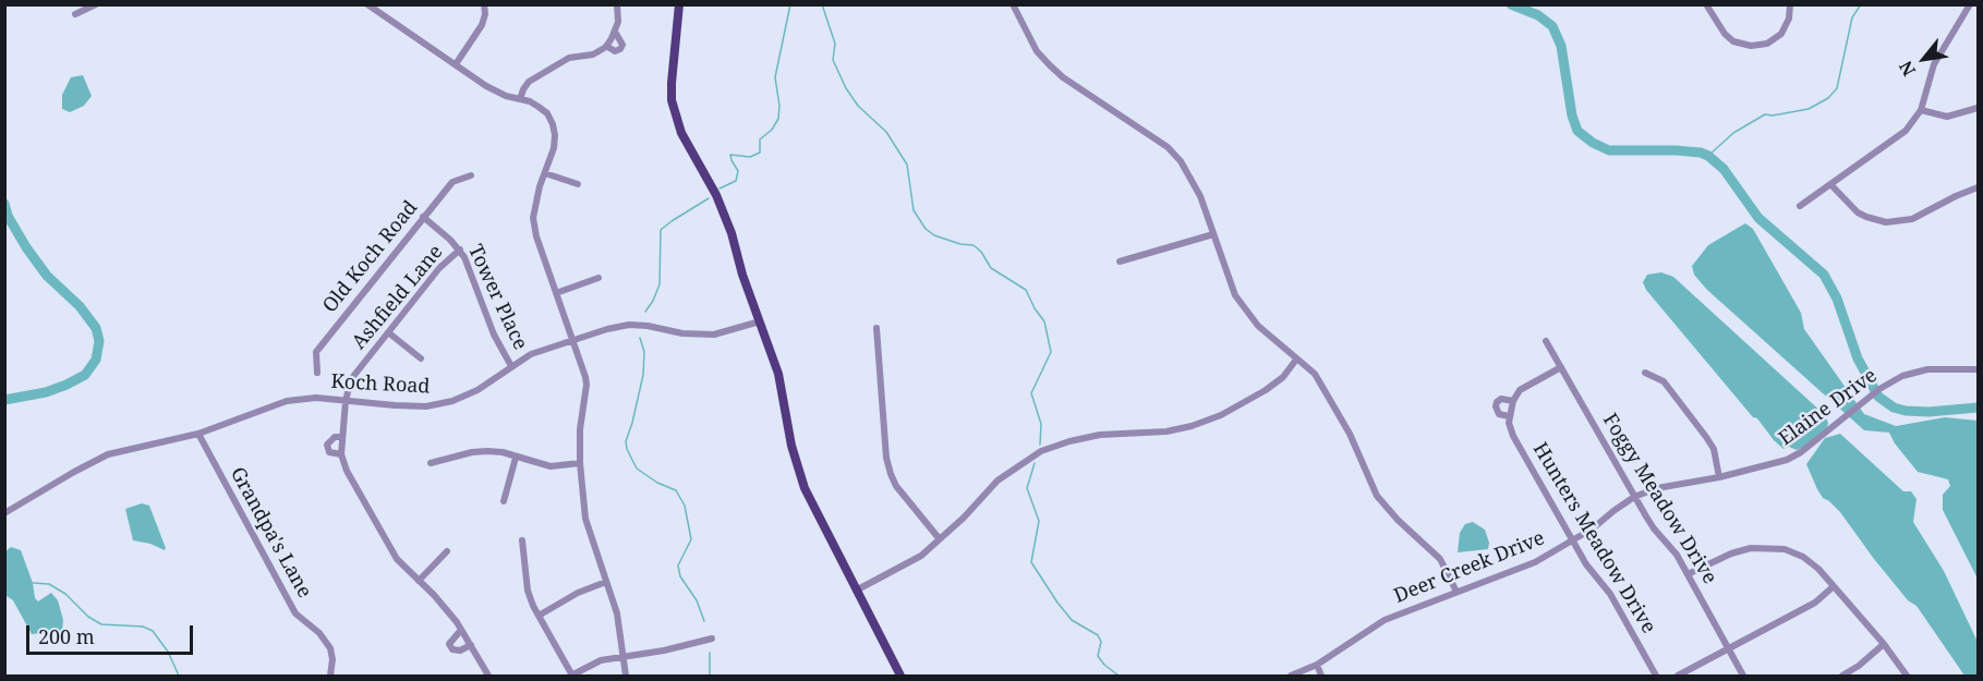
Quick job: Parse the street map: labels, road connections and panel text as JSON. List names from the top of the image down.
{
  "streets": {
    "street": [
      "Old Koch Road",
      "Ashfield Lane",
      "Tower Place",
      "Koch Road",
      "Elaine Drive",
      "Foggy Meadow Drive",
      "Grandpa's Lane",
      "Hunters Meadow Drive",
      "Deer Creek Drive"
    ]
  },
  "crossings": [
    ["Old Koch Road", "Tower Place"],
    ["Ashfield Lane", "Tower Place"],
    ["Ashfield Lane", "Koch Road"],
    ["Tower Place", "Koch Road"],
    ["Koch Road", "Grandpa's Lane"],
    ["Elaine Drive", "Deer Creek Drive"],
    ["Foggy Meadow Drive", "Hunters Meadow Drive"],
    ["Foggy Meadow Drive", "Deer Creek Drive"],
    ["Hunters Meadow Drive", "Deer Creek Drive"]
  ],
  "scale_bar": "200 m",
  "north": "bottom left"
}
